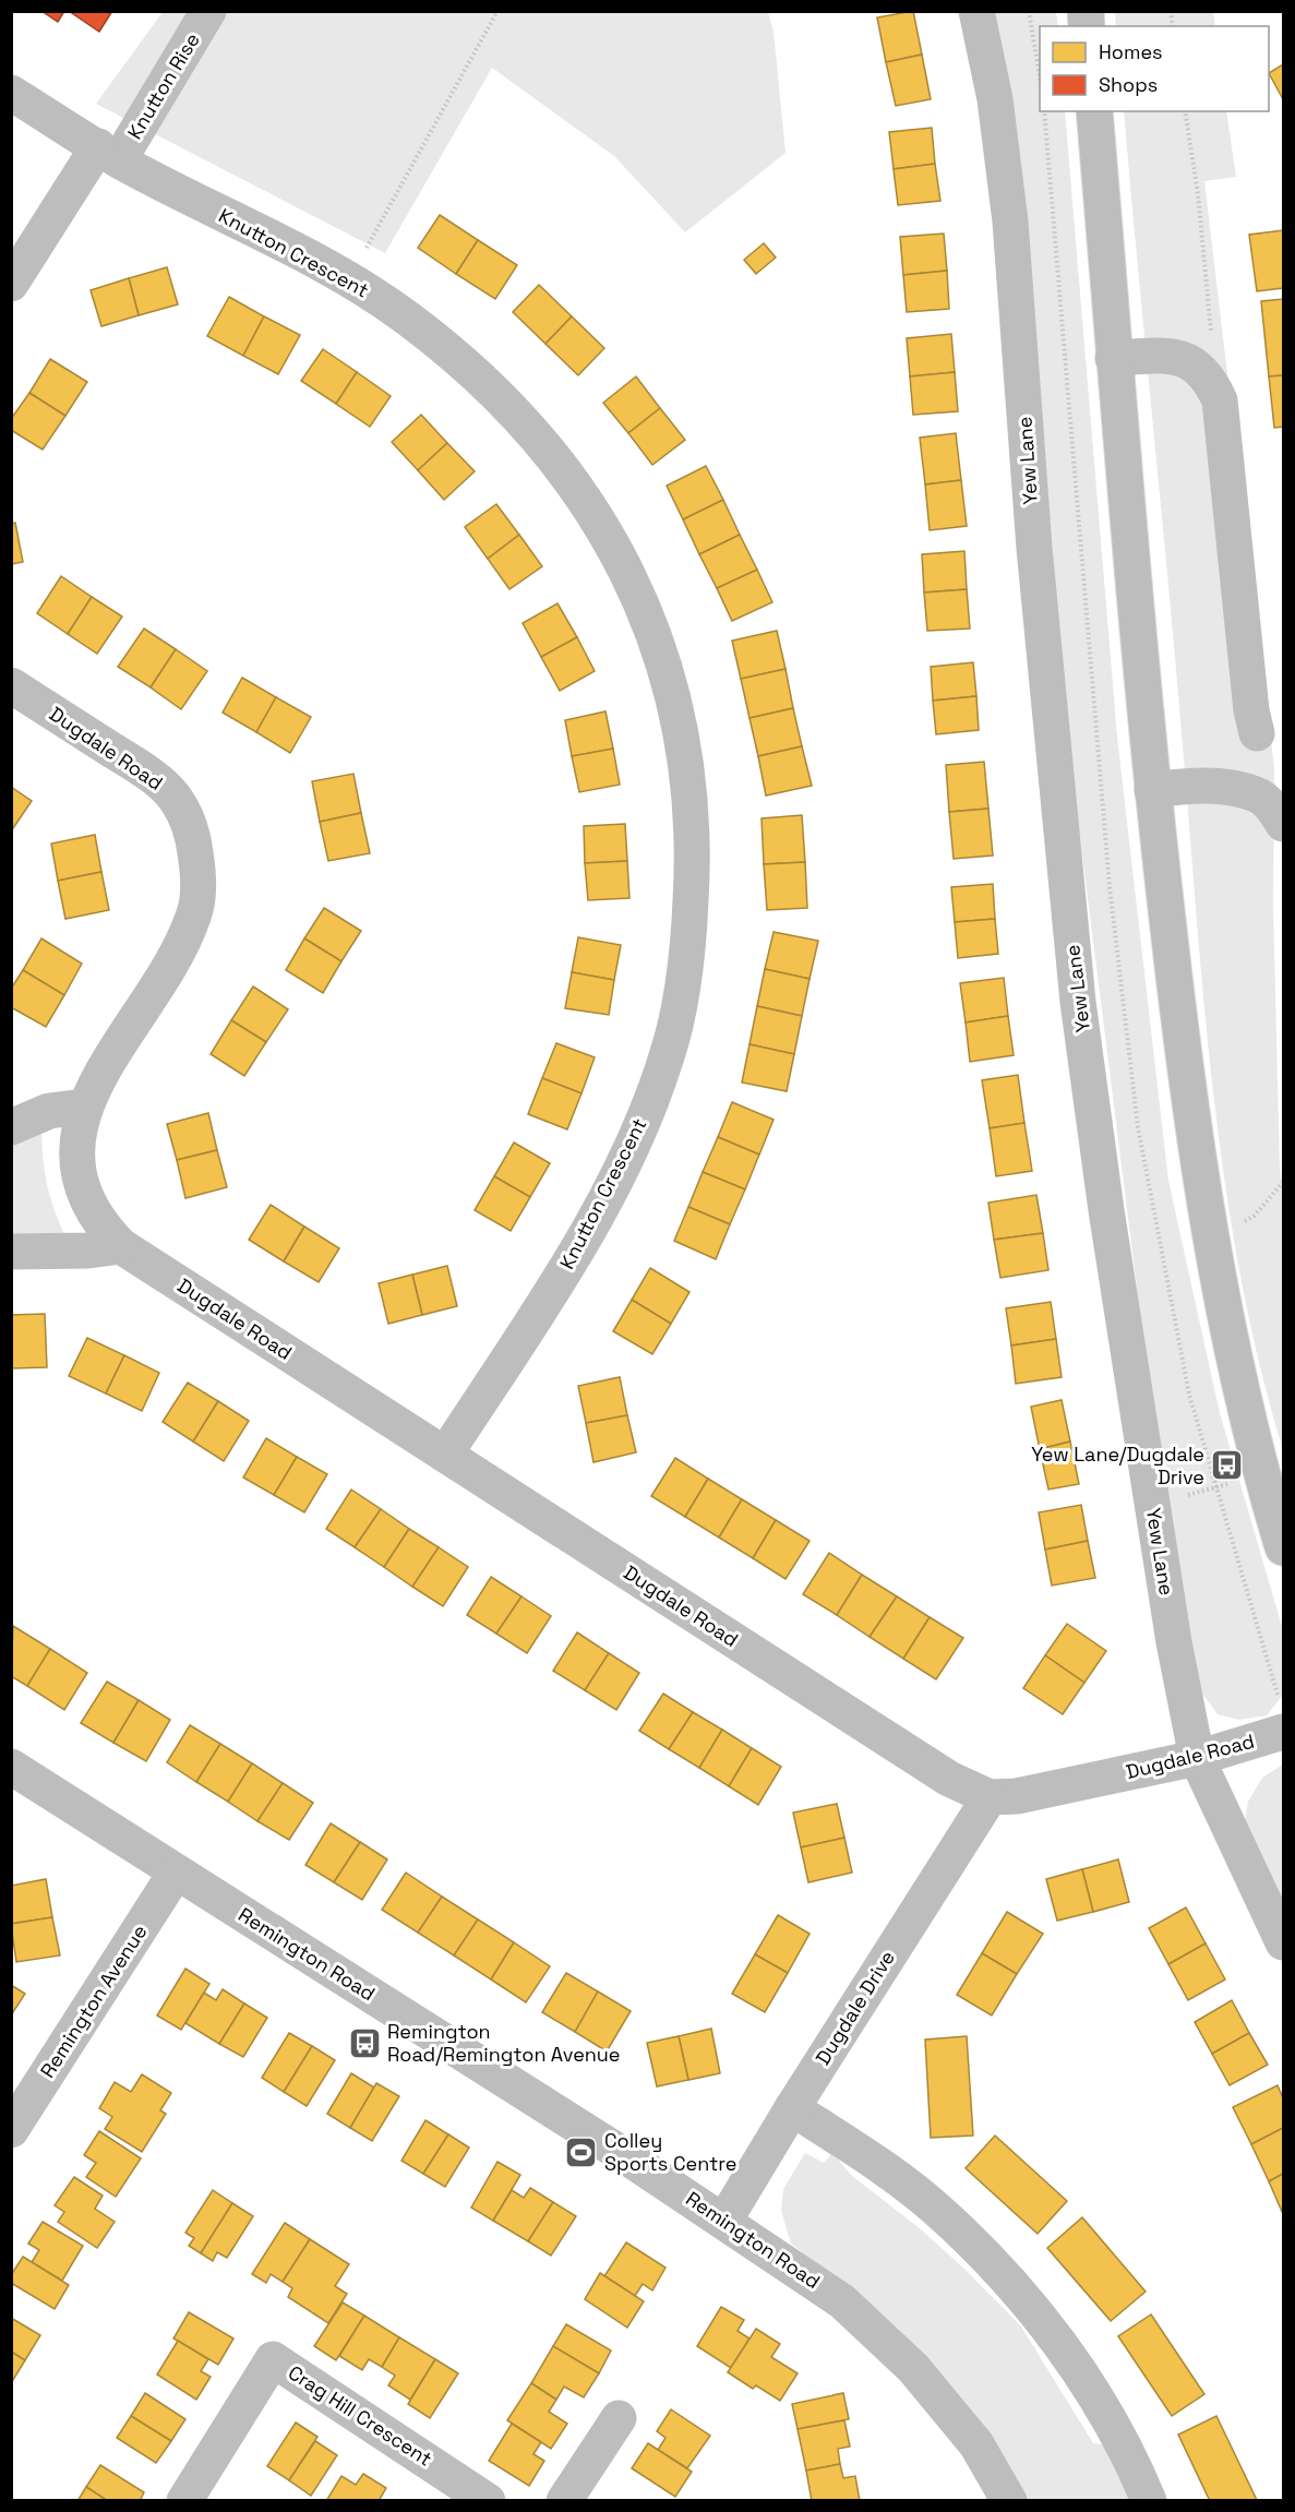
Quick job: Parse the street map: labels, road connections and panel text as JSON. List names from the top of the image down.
{
  "streets": {
    "street": [
      "Knutton Rise",
      "Knutton Crescent",
      "Yew Lane",
      "Dugdale Road",
      "Remington Road",
      "Remington Avenue",
      "Dugdale Drive",
      "Crag Hill Crescent"
    ]
  },
  "crossings": [
    ["Knutton Rise", "Knutton Crescent"],
    ["Knutton Crescent", "Dugdale Road"],
    ["Yew Lane", "Dugdale Road"],
    ["Dugdale Road", "Dugdale Drive"],
    ["Remington Road", "Remington Avenue"],
    ["Remington Road", "Dugdale Drive"]
  ],
  "places": {
    "bus stop": ["Yew Lane/Dugdale Drive", "Remington Road/Remington Avenue"],
    "sports": ["Colley Sports Centre"]
  },
  "legend": ["Homes", "Shops"]
}
